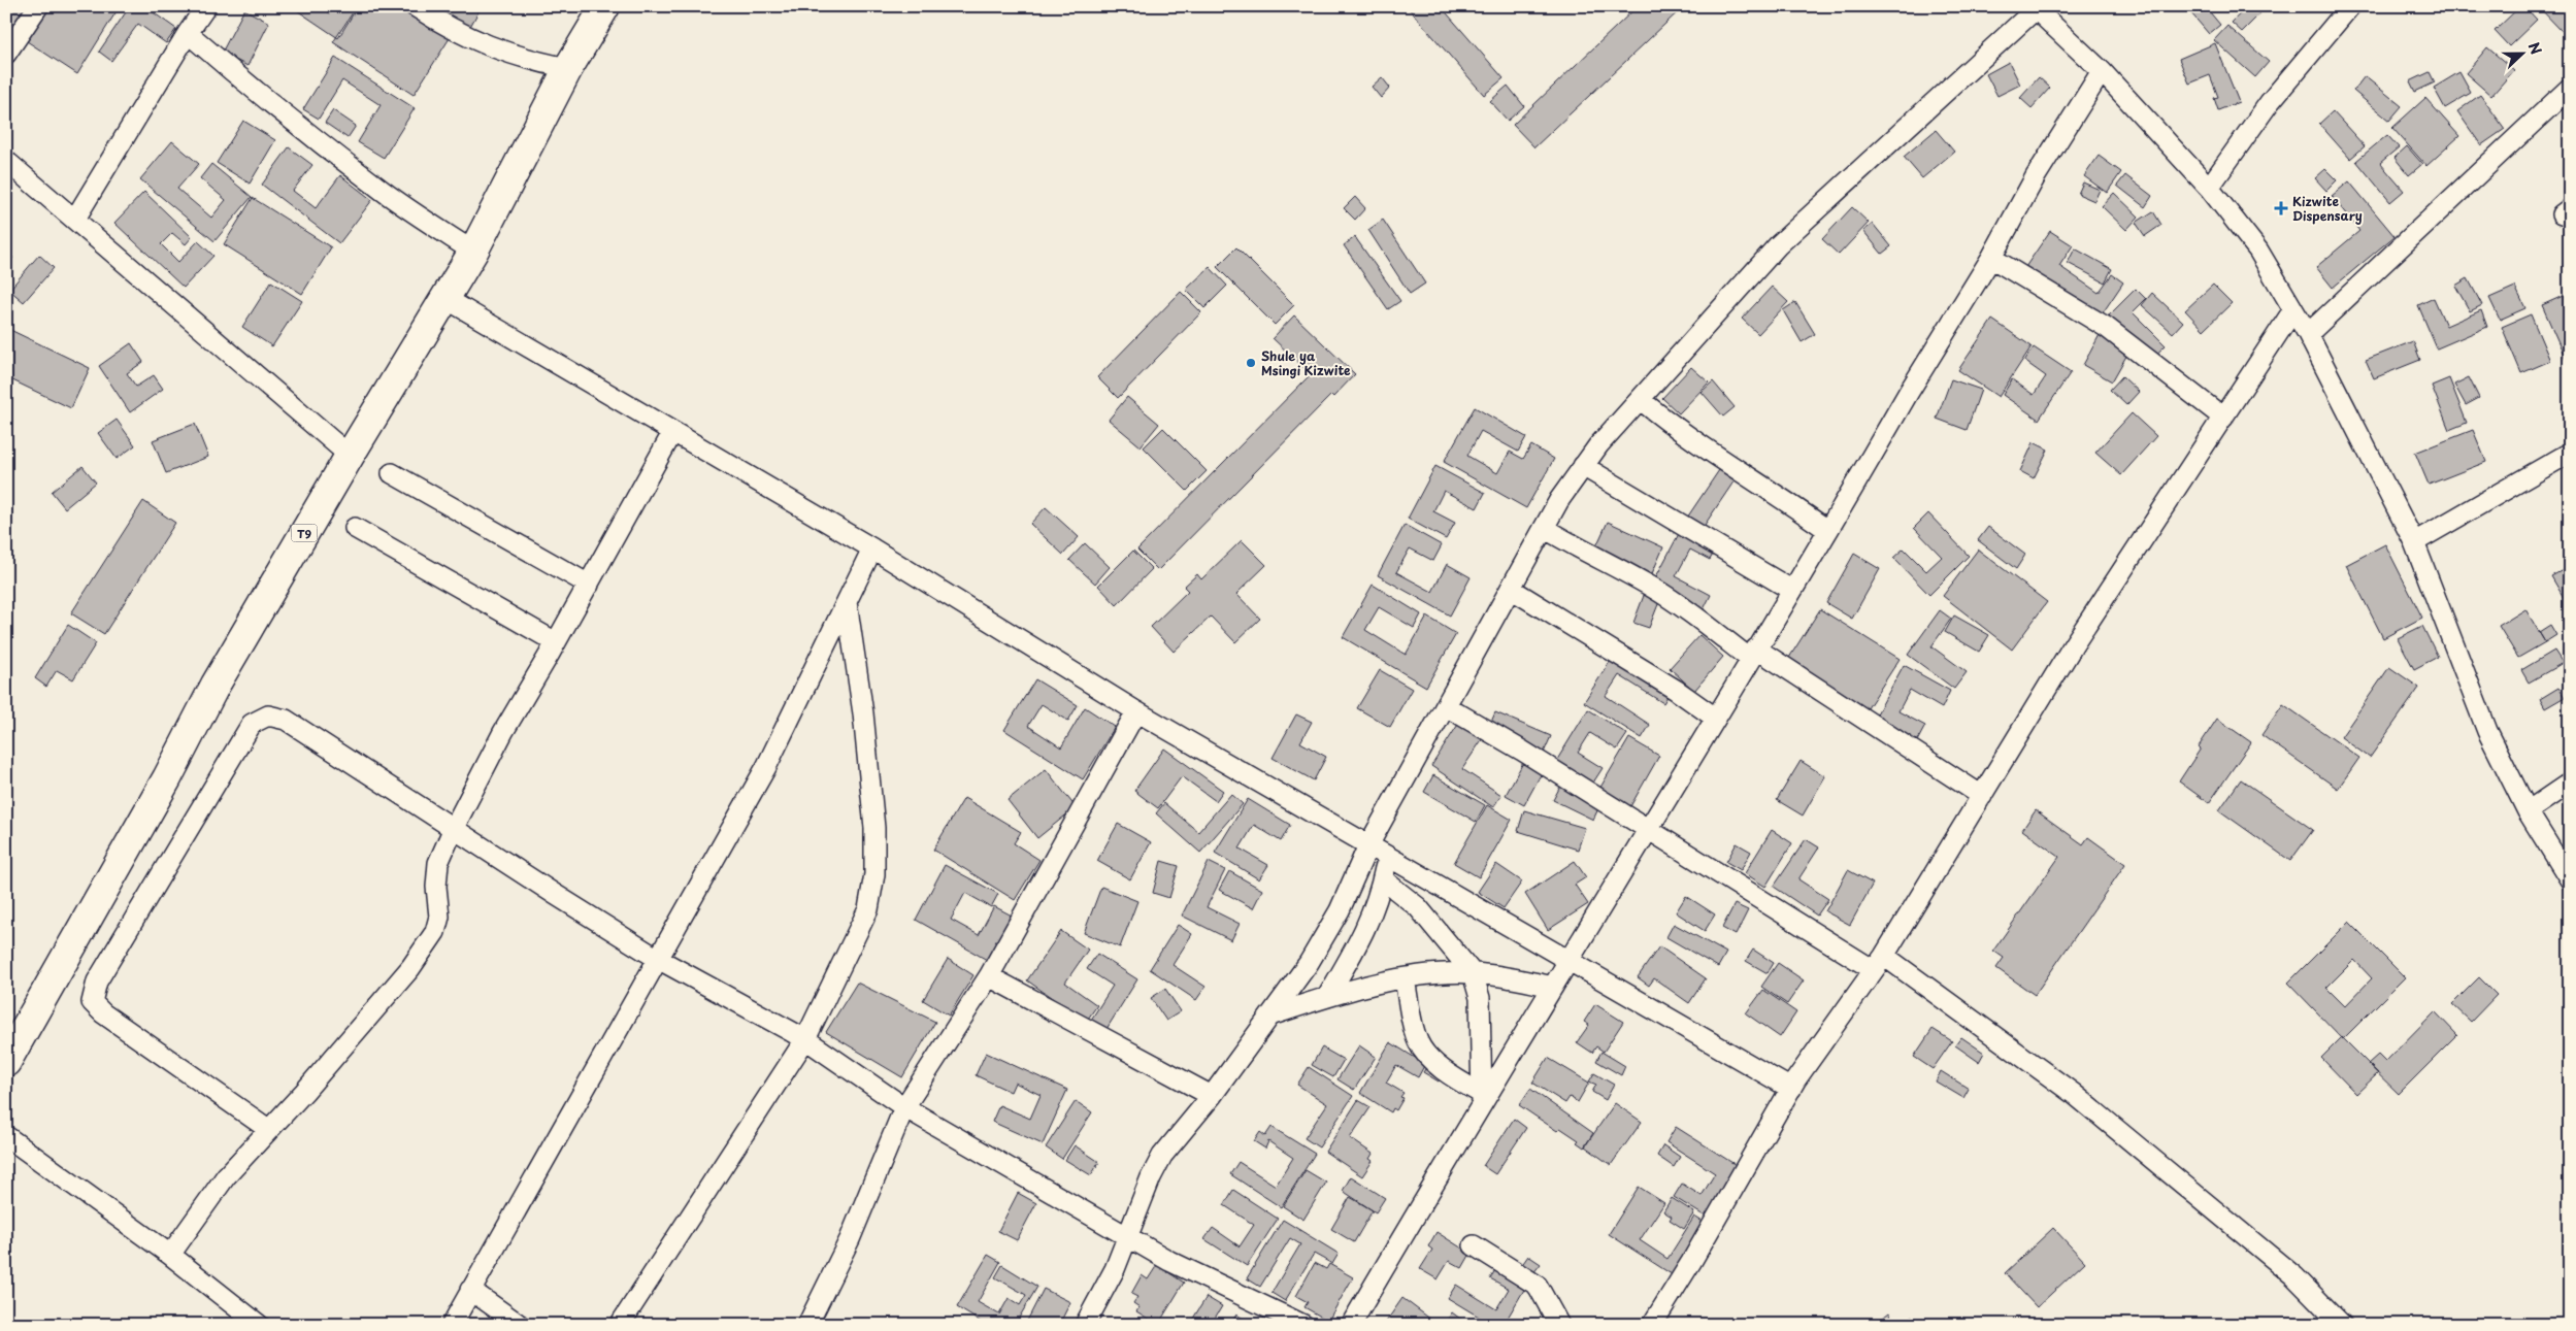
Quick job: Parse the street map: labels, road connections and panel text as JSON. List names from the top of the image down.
{
  "streets": {
    "highway": ["T9"]
  },
  "places": {
    "health": ["Kizwite Dispensary"],
    "other": ["Shule ya Msingi Kizwite"]
  },
  "north": "right"
}
